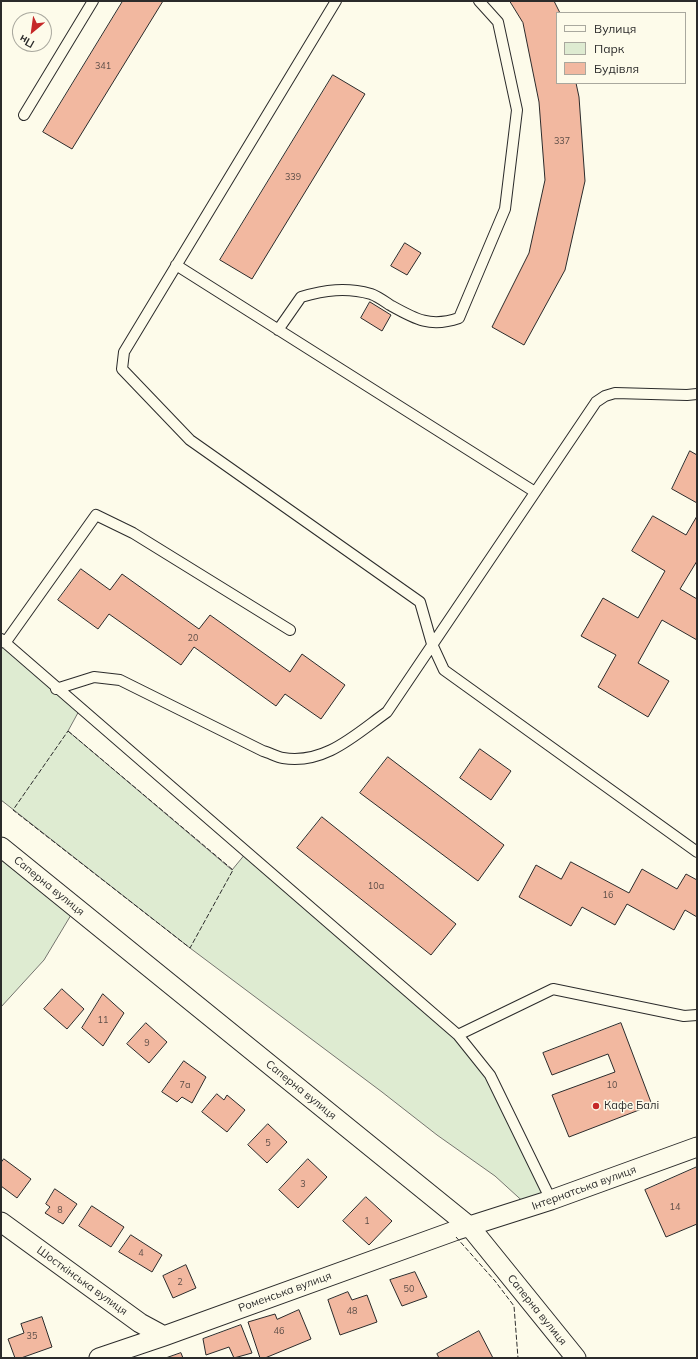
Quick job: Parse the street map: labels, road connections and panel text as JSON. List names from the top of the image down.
{
  "streets": {
    "street": [
      "Саперна вулиця",
      "Інтернатська вулиця",
      "Шосткінська вулиця",
      "Роменська вулиця"
    ]
  },
  "crossings": [
    ["Саперна вулиця", "Інтернатська вулиця"],
    ["Саперна вулиця", "Роменська вулиця"],
    ["Інтернатська вулиця", "Роменська вулиця"],
    ["Шосткінська вулиця", "Роменська вулиця"]
  ],
  "places": ["Кафе Балі"],
  "house_numbers": [
    "341",
    "337",
    "339",
    "20",
    "10а",
    "16",
    "11",
    "9",
    "7а",
    "10",
    "5",
    "3",
    "14",
    "8",
    "1",
    "4",
    "2",
    "50",
    "48",
    "46",
    "35"
  ],
  "legend": ["Вулиця", "Парк", "Будівля"],
  "north": "bottom left"
}
